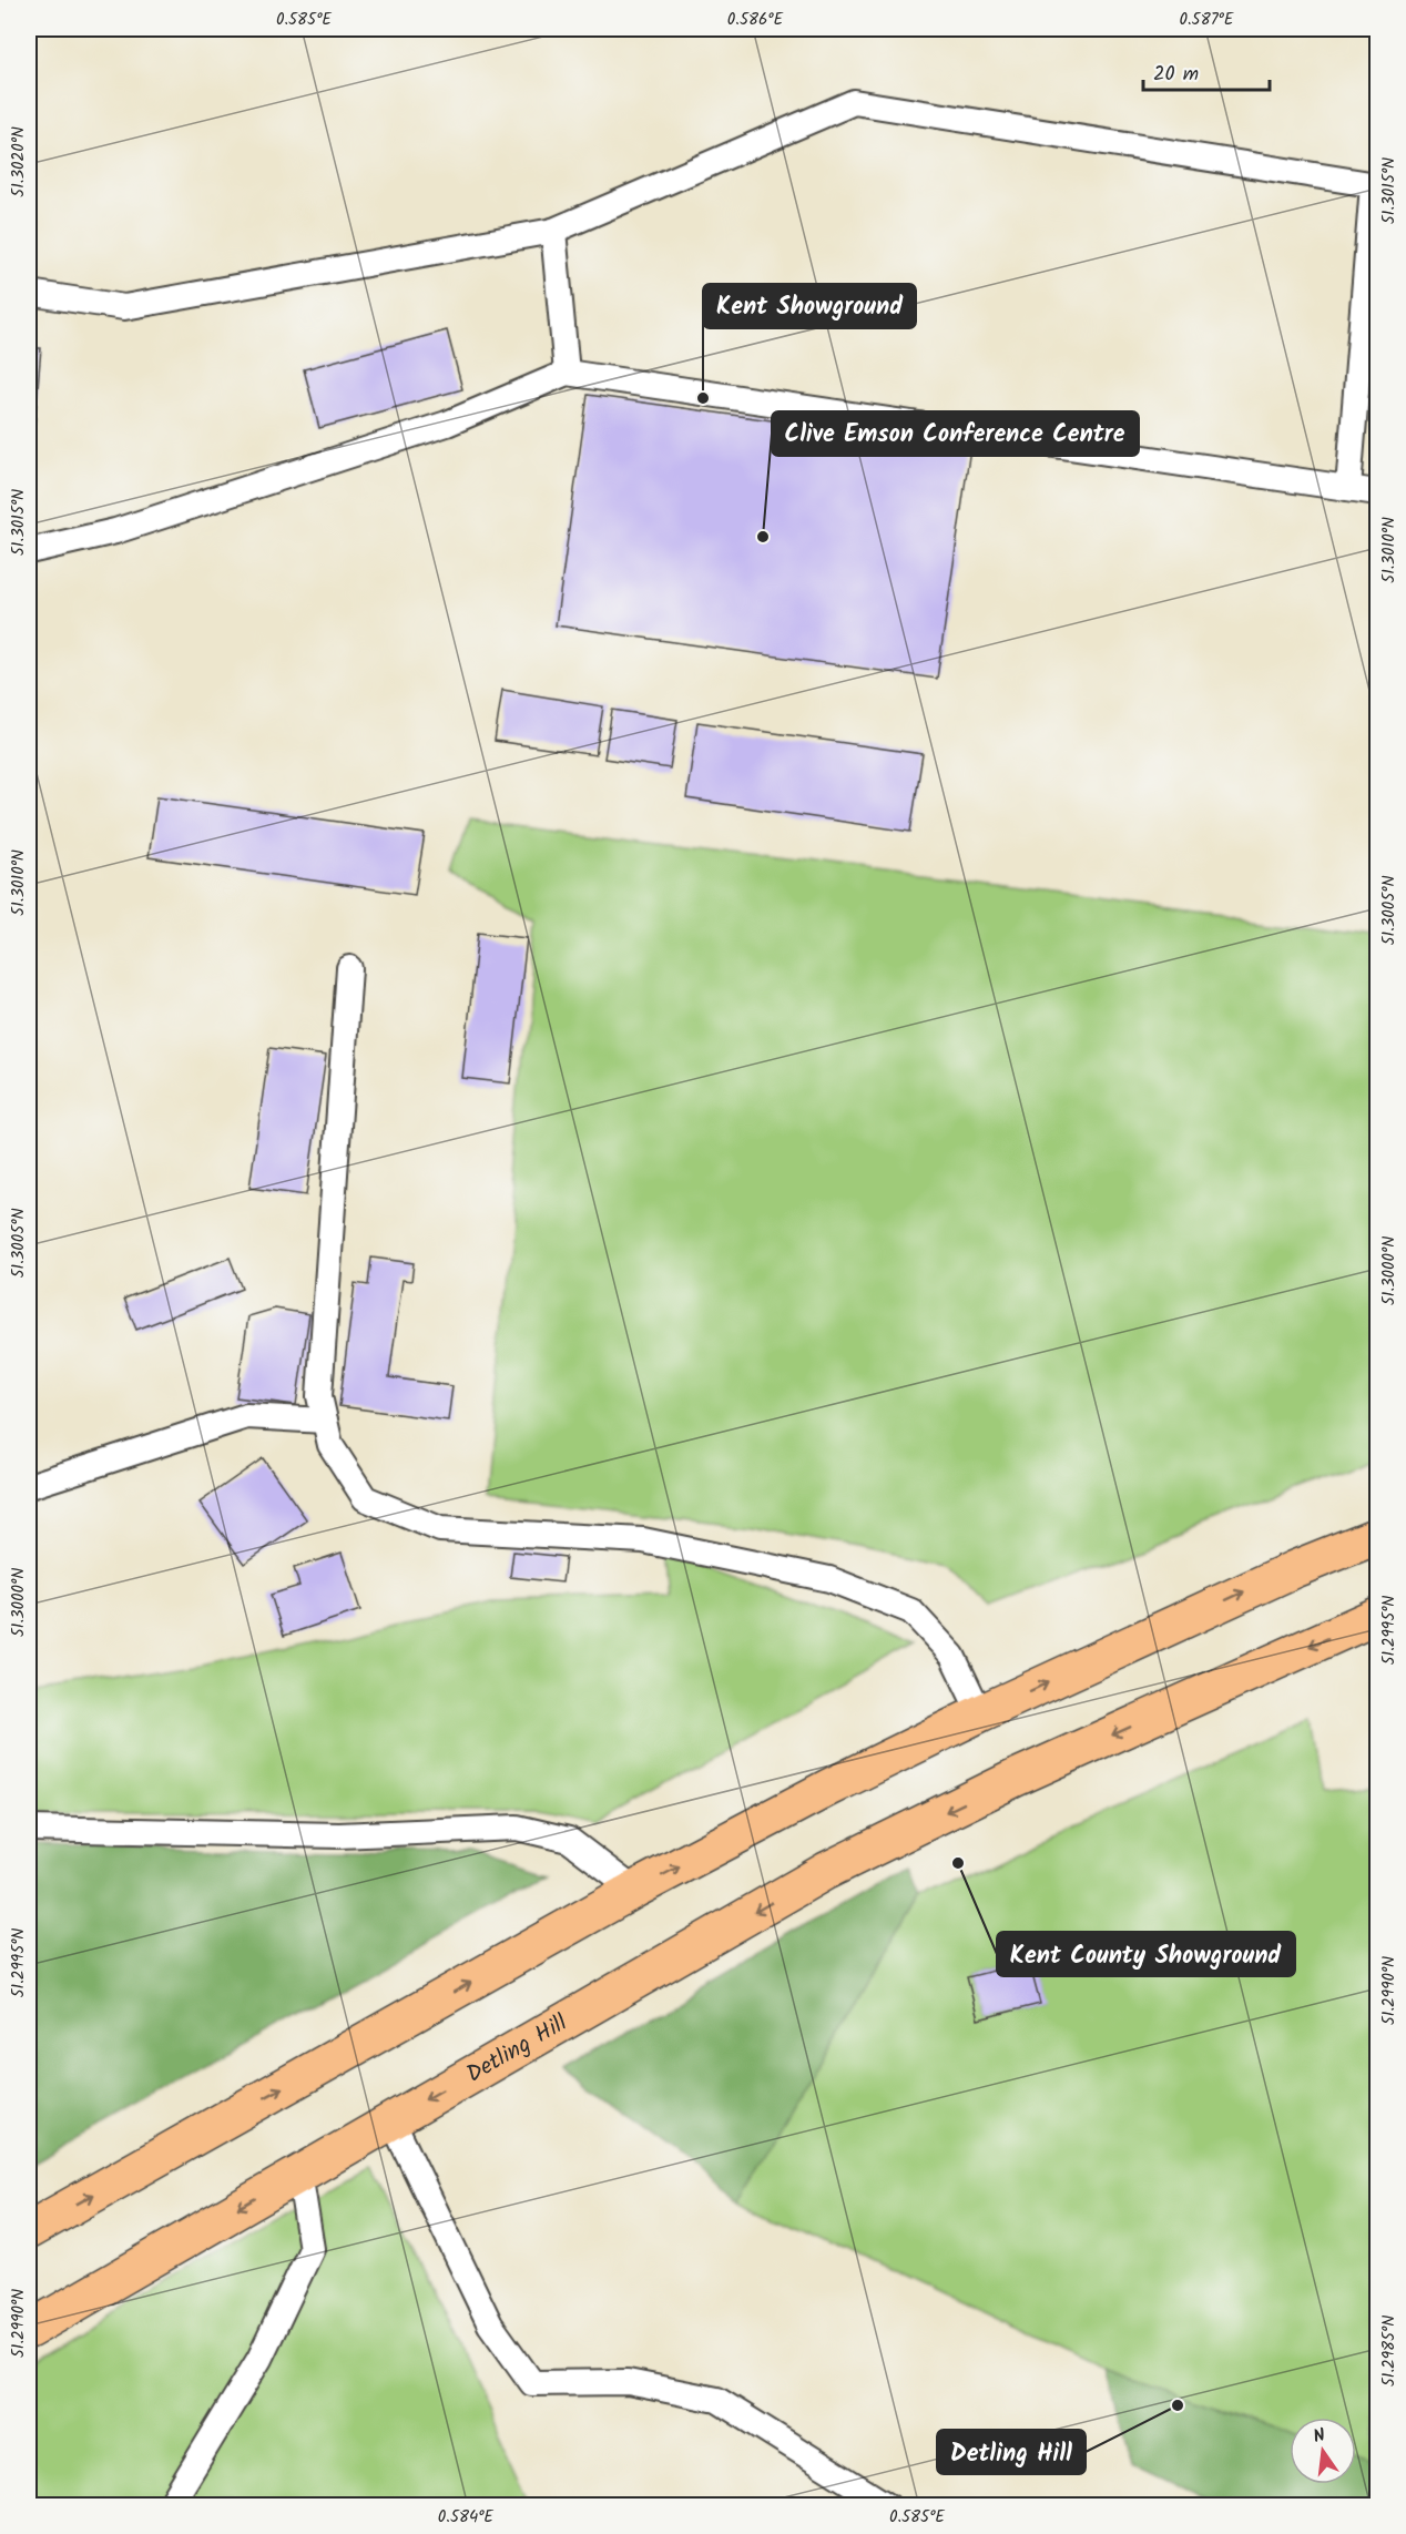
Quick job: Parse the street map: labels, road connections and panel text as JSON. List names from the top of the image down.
{
  "streets": {
    "highway": ["Detling Hill"]
  },
  "places": [
    "Kent Showground",
    "Clive Emson Conference Centre",
    "Kent County Showground",
    "Detling Hill"
  ],
  "scale_bar": "20 m",
  "north": "top",
  "coordinates": [
    "0.585°E",
    "0.586°E",
    "0.587°E",
    "51.3020°N",
    "51.3015°N",
    "51.3010°N",
    "51.3005°N",
    "51.3000°N",
    "51.2995°N",
    "51.2990°N",
    "51.2985°N",
    "0.584°E"
  ]
}
